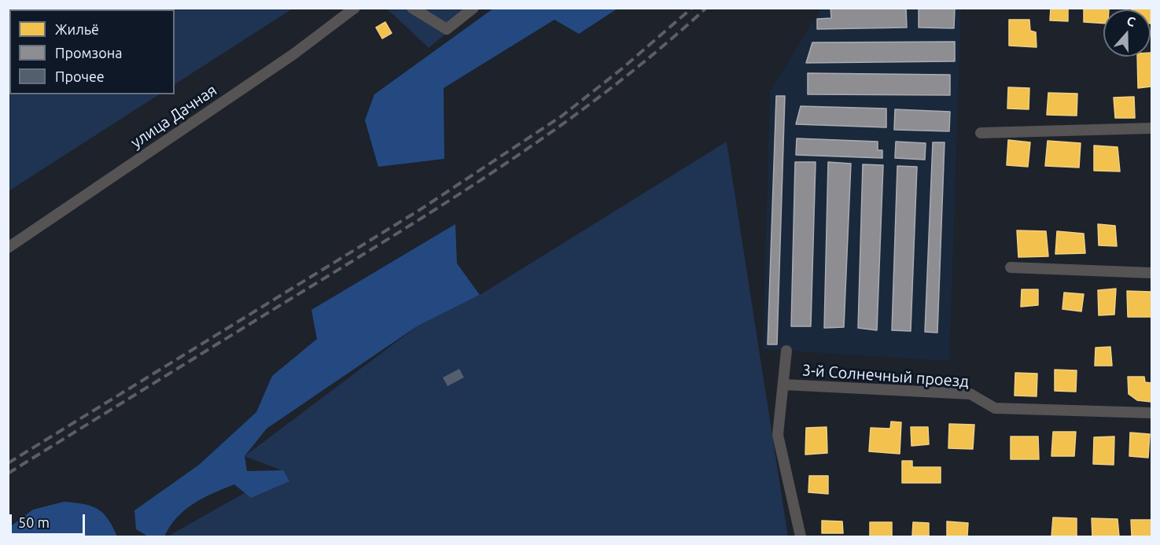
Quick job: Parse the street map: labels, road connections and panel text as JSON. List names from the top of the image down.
{
  "streets": {
    "street": ["улица Дачная", "3-й Солнечный проезд"]
  },
  "legend": ["Жильё", "Промзона", "Прочее"],
  "scale_bar": "50 m",
  "north": "top"
}
